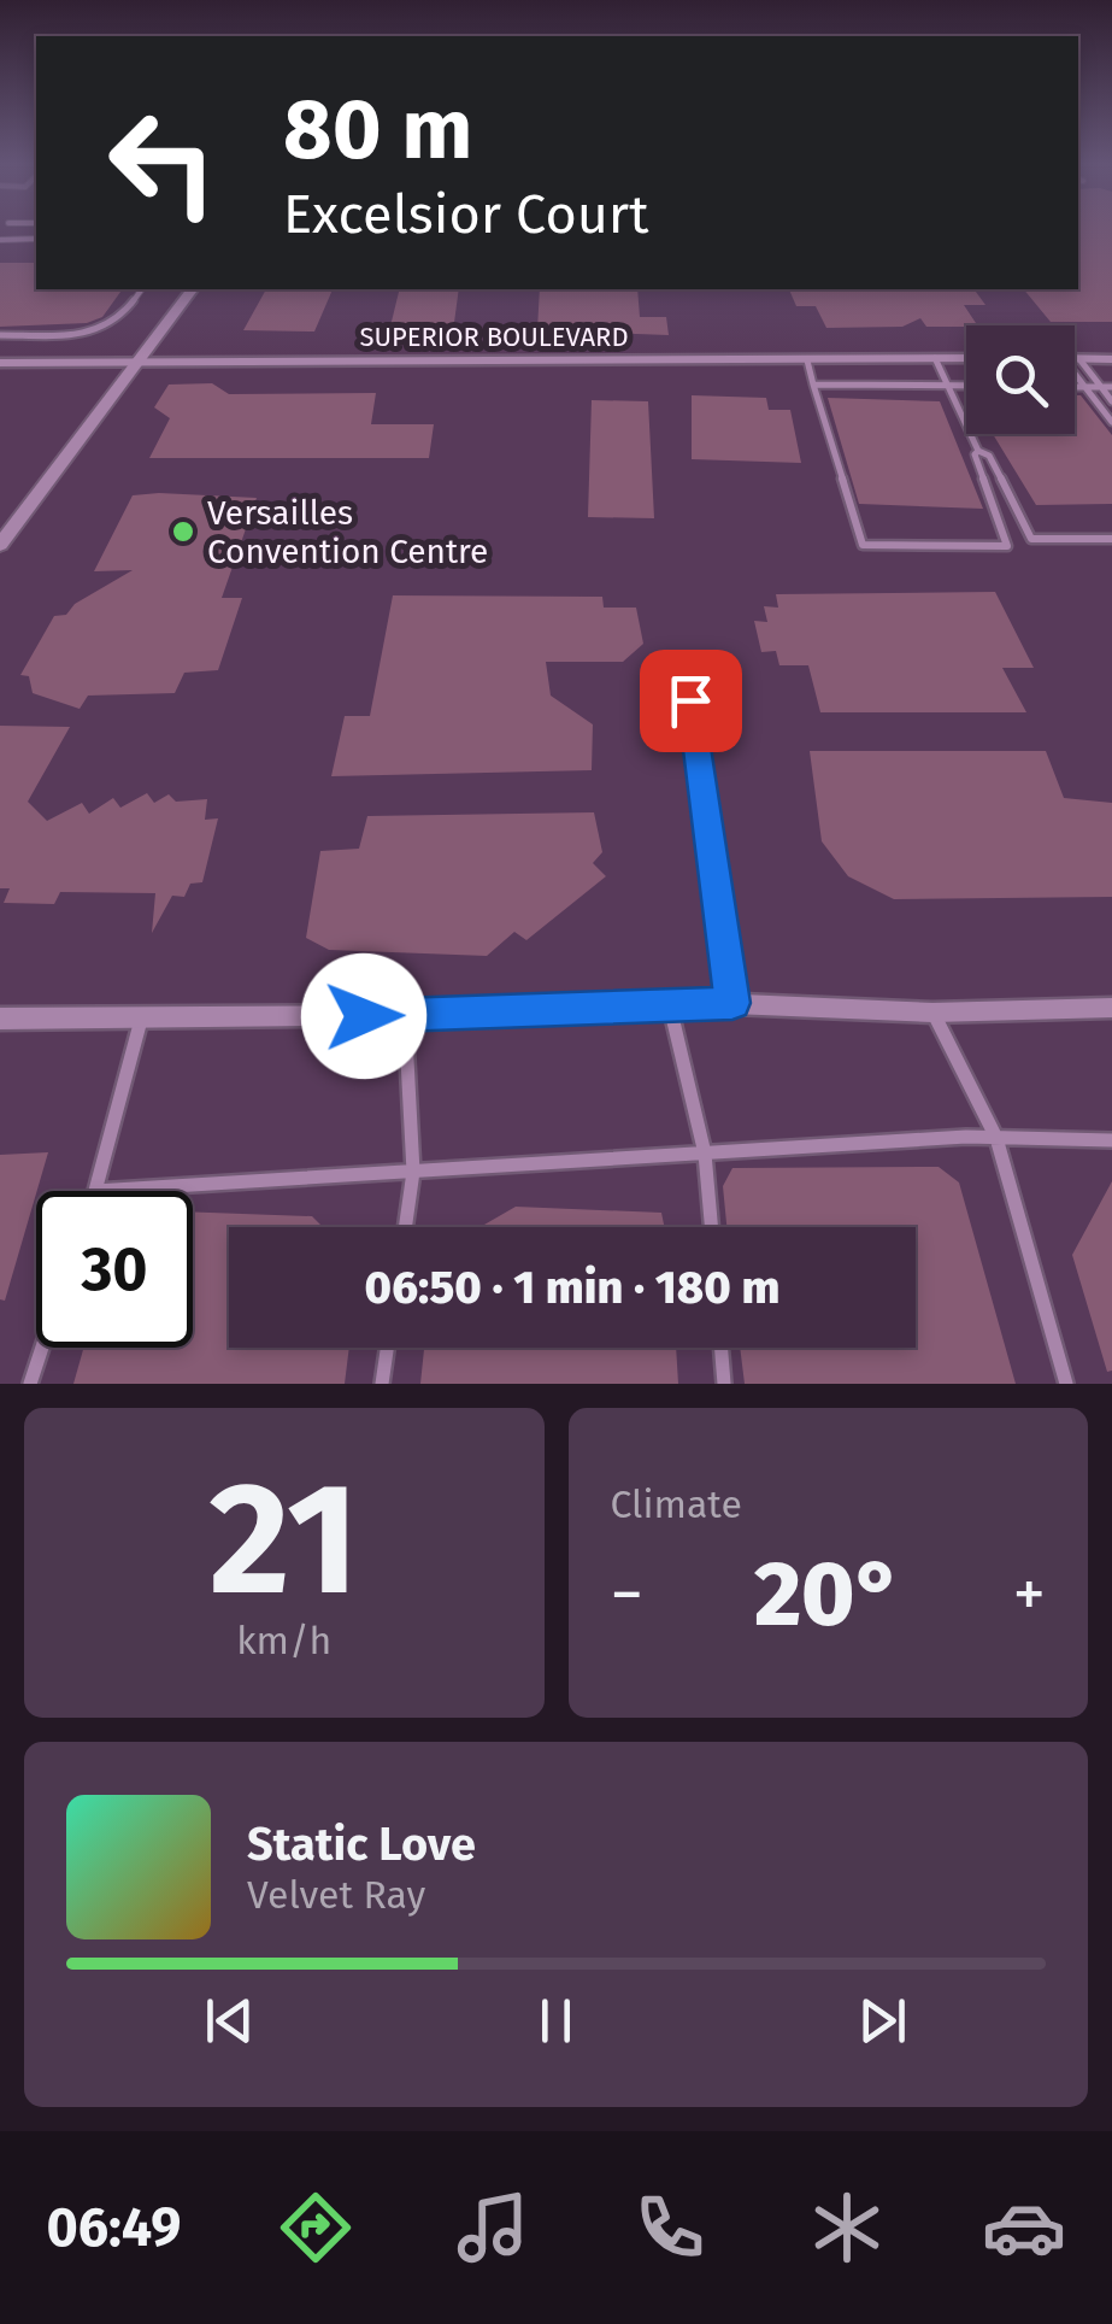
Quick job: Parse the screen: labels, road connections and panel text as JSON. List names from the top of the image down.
{
  "streets": {
    "street": ["SUPERIOR BOULEVARD"]
  },
  "places": ["Versailles Convention Centre"],
  "page": {
    "turn": ["80 m", "Excelsior Court"],
    "limit": "30",
    "trip": "06:50 · 1 min · 180 m",
    "tile": [
      ["21", "km/h"],
      "Climate"
    ],
    "heat": ["−", "20°", "+"],
    "song": ["Static Love", "Velvet Ray"],
    "tabs": "06:49"
  }
}
